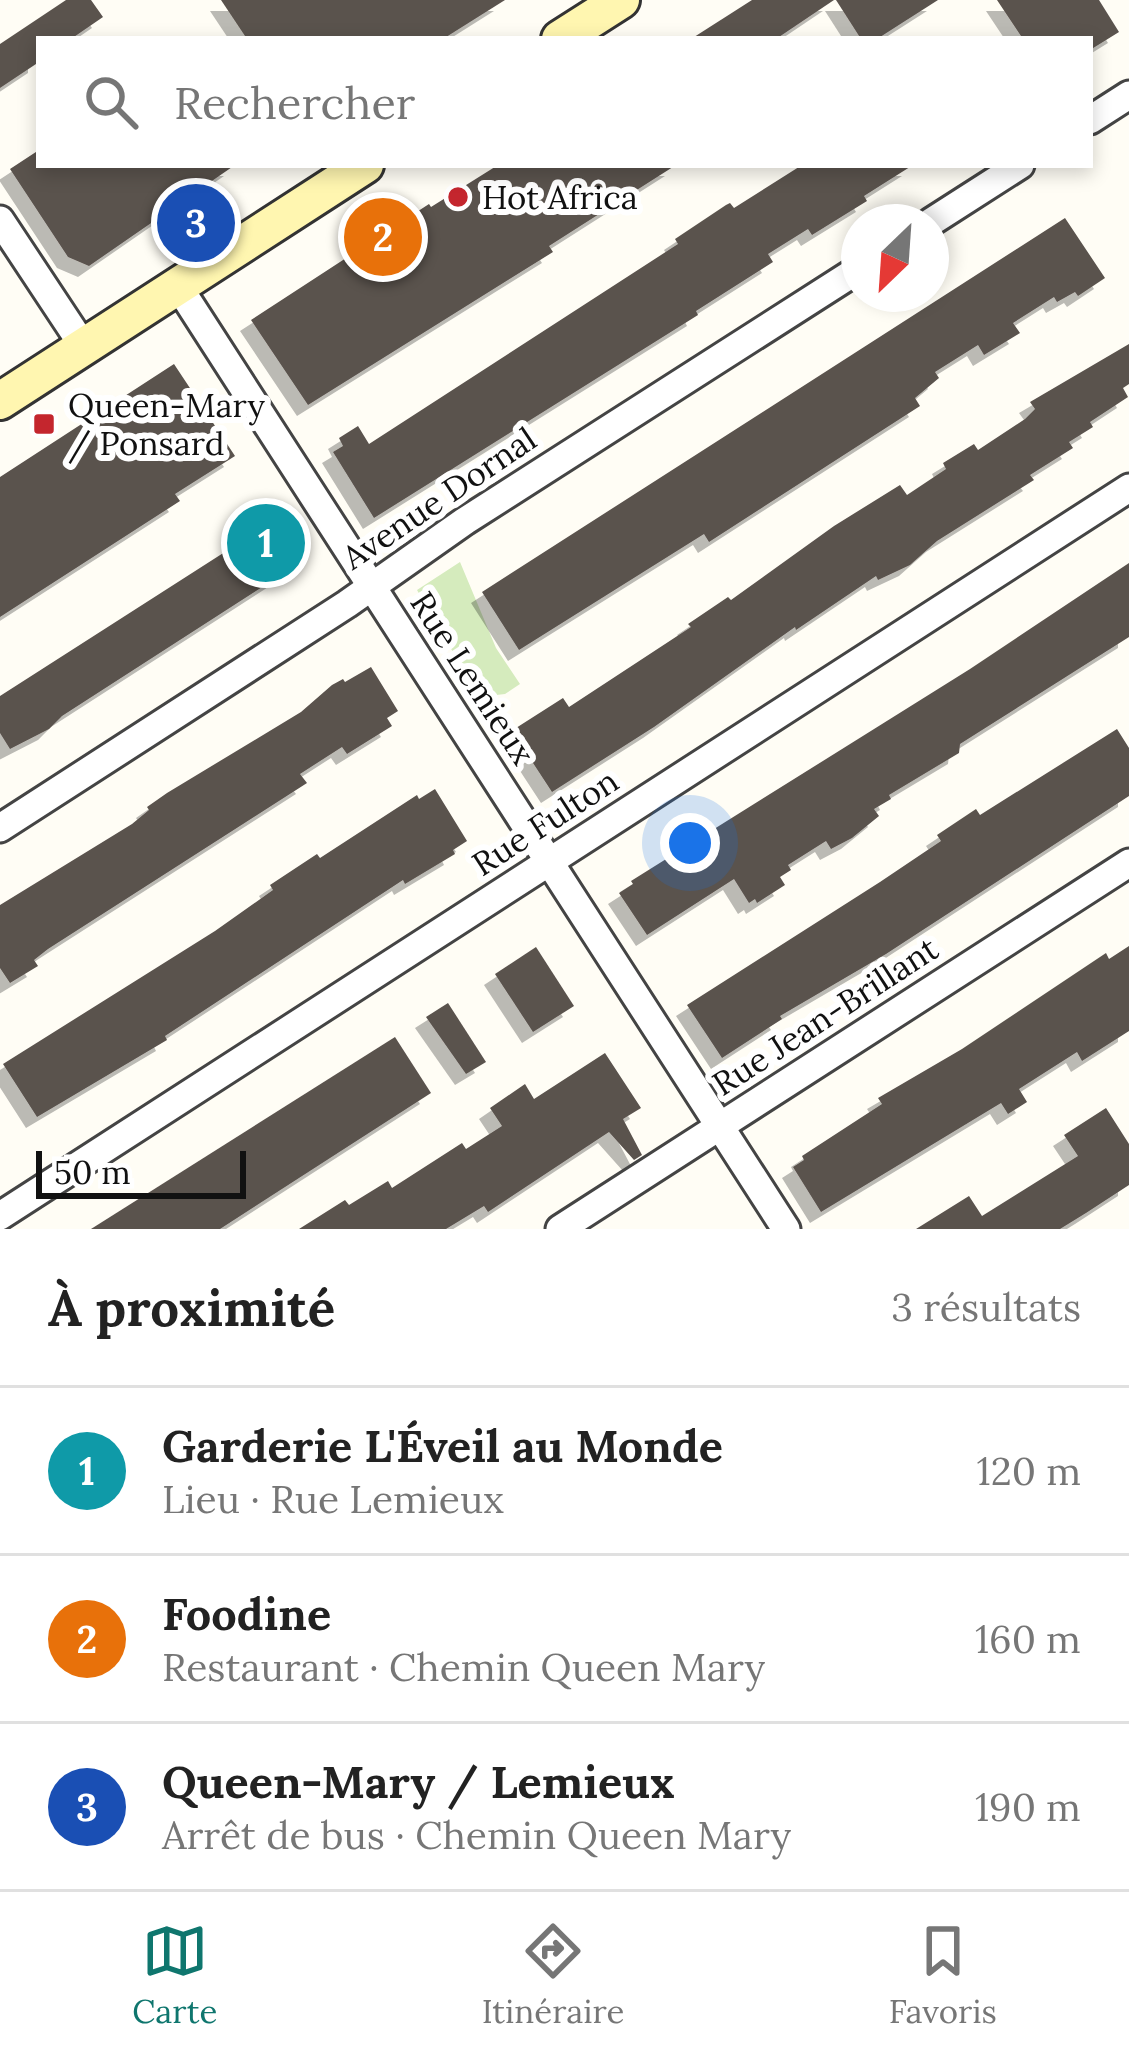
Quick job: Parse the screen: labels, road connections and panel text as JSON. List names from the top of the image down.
{
  "streets": {
    "street": [
      "Avenue Dornal",
      "Rue Lemieux",
      "Rue Fulton",
      "Rue Jean-Brillant"
    ]
  },
  "crossings": [
    ["Avenue Dornal", "Rue Lemieux"],
    ["Rue Lemieux", "Rue Fulton"],
    ["Rue Lemieux", "Rue Jean-Brillant"]
  ],
  "places": {
    "other": ["Hot Africa"],
    "transit": ["Queen-Mary / Ponsard"]
  },
  "scale_bar": "50 m",
  "north": "bottom left",
  "page": {
    "search": "Rechercher",
    "pins": ["3", "2", "1"],
    "scale": "50 m",
    "heading": ["À proximité", "3 résultats"],
    "list": [
      {
        "mark": "1",
        "name": "Garderie L'Éveil au Monde",
        "note": "Lieu · Rue Lemieux",
        "value": "120 m"
      },
      {
        "mark": "2",
        "name": "Foodine",
        "note": "Restaurant · Chemin Queen Mary",
        "value": "160 m"
      },
      {
        "mark": "3",
        "name": "Queen-Mary / Lemieux",
        "note": "Arrêt de bus · Chemin Queen Mary",
        "value": "190 m"
      }
    ],
    "nav": ["Carte", "Itinéraire", "Favoris"]
  }
}
